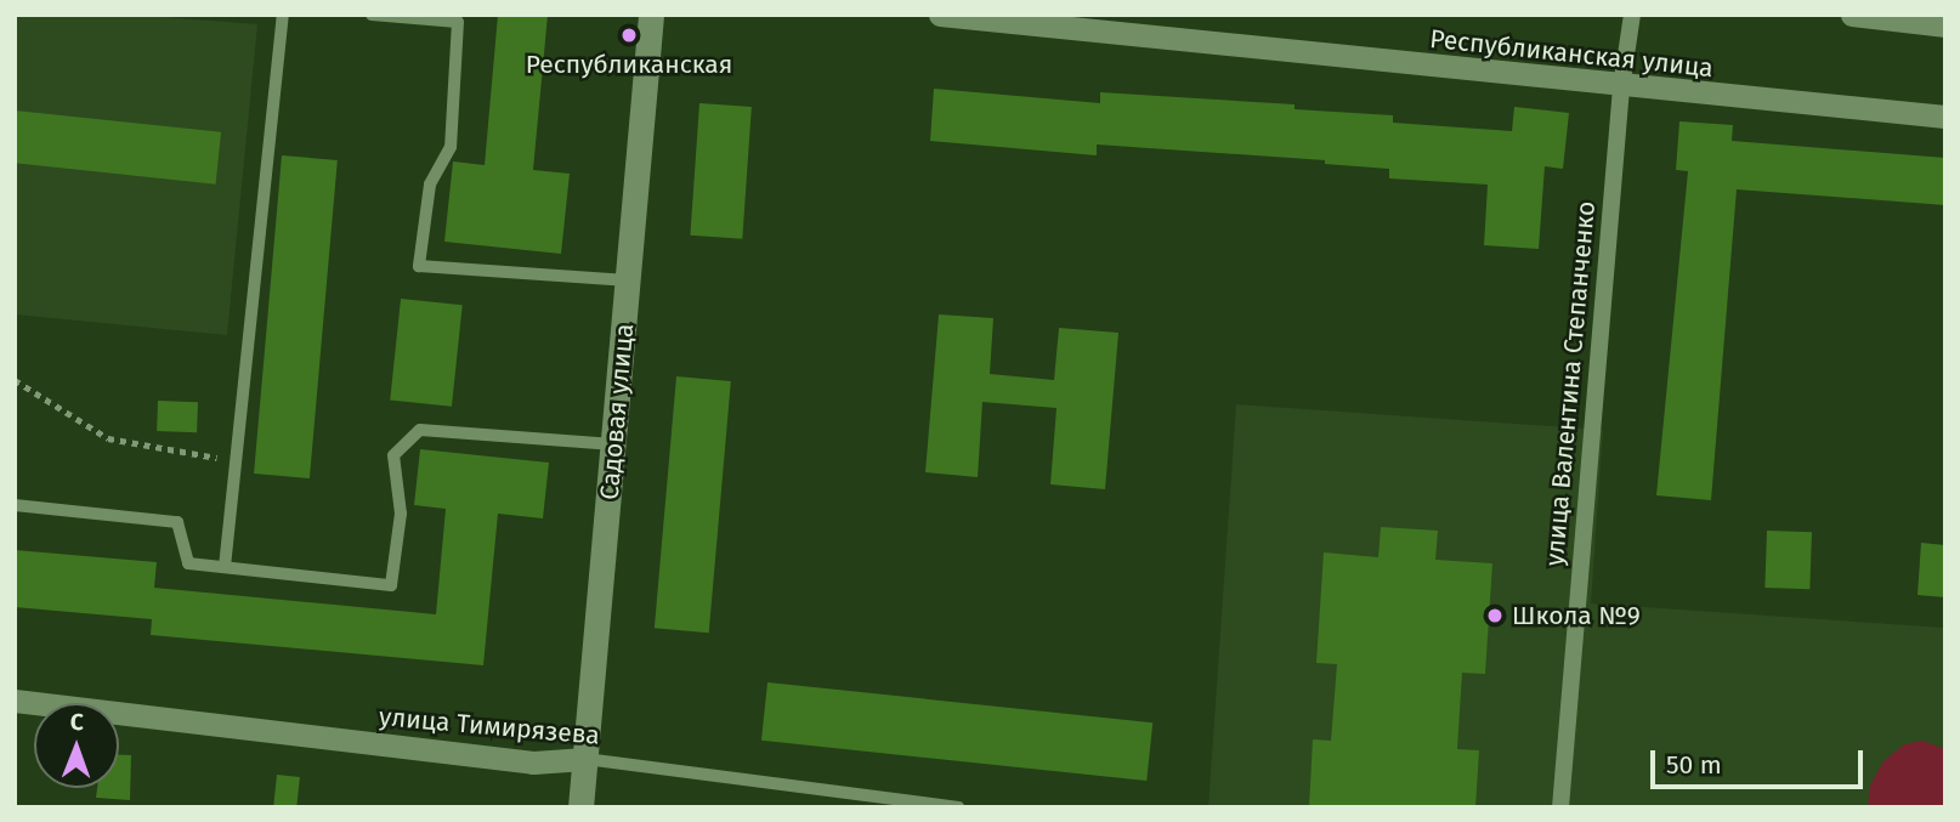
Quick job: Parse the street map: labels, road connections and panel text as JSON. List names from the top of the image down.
{
  "streets": {
    "street": [
      "Республиканская улица",
      "улица Валентина Степанченко",
      "Садовая улица",
      "улица Тимирязева"
    ]
  },
  "crossings": [
    ["Республиканская улица", "улица Валентина Степанченко"],
    ["Садовая улица", "улица Тимирязева"]
  ],
  "places": ["Республиканская", "Школа №9"],
  "scale_bar": "50 m",
  "north": "top"
}
